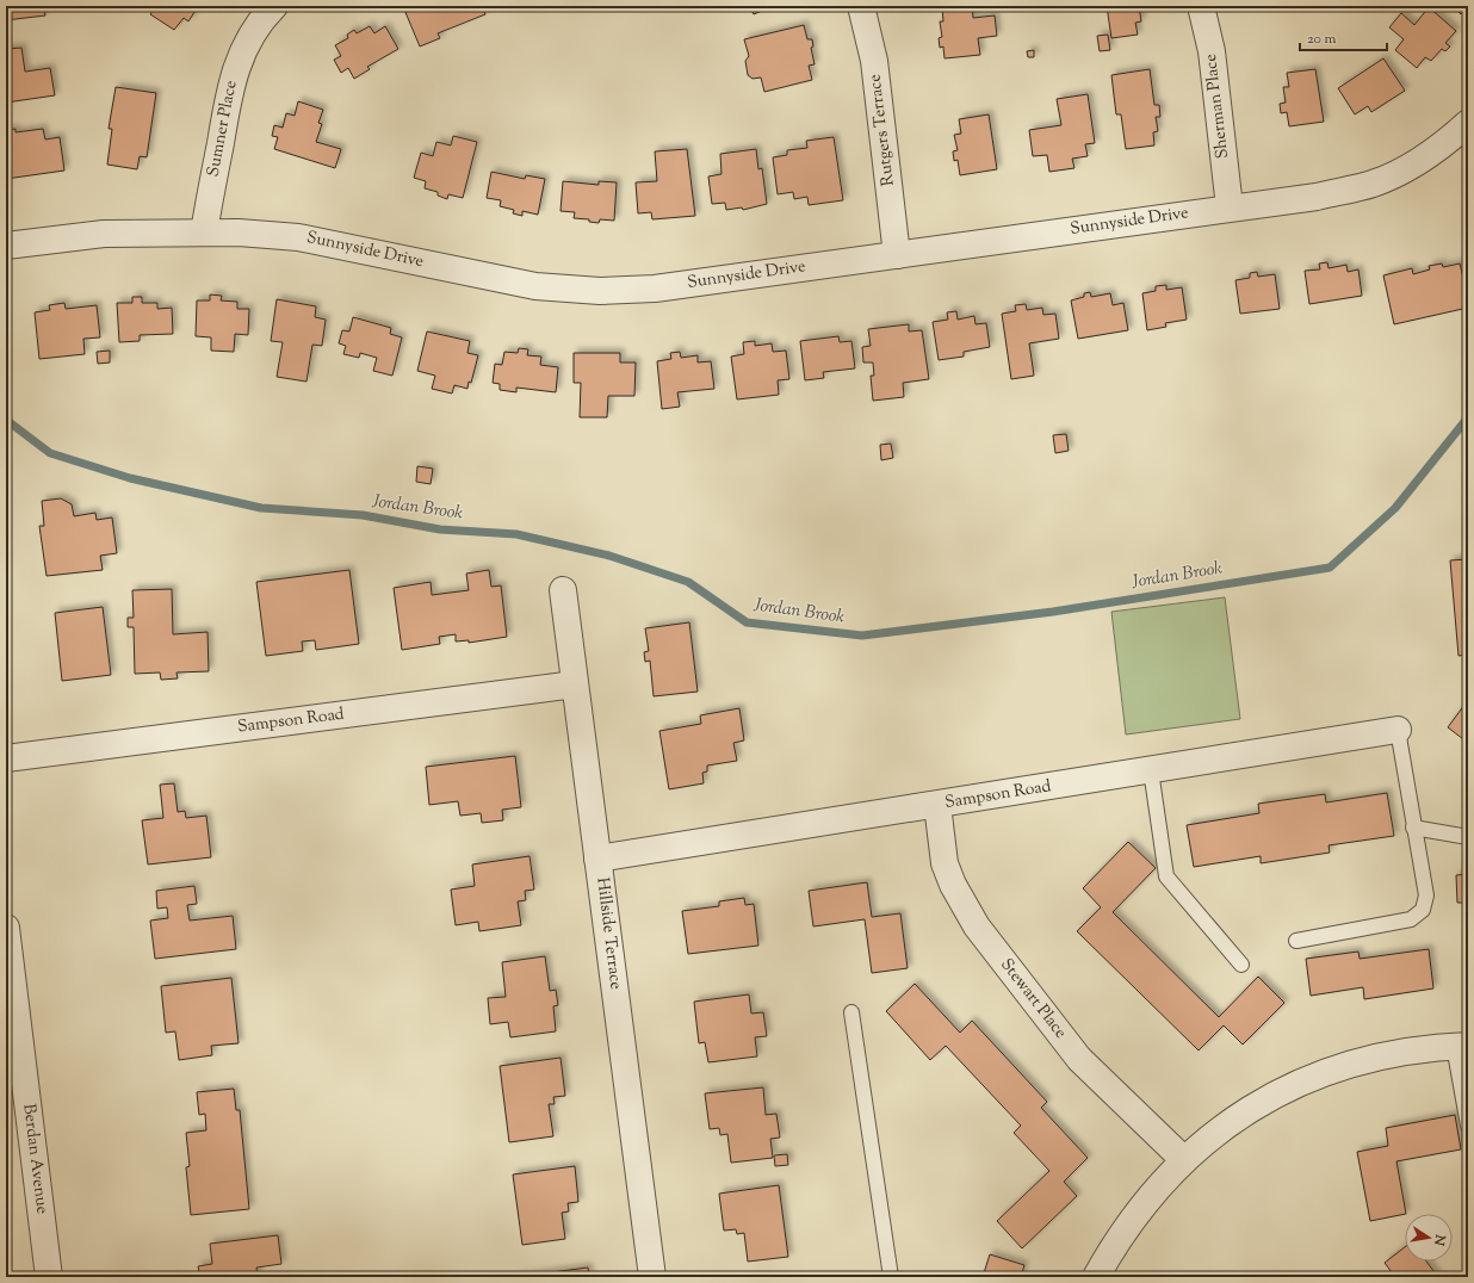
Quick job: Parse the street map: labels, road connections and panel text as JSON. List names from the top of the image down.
{
  "streets": {
    "street": [
      "Sherman Place",
      "Sumner Place",
      "Rutgers Terrace",
      "Sunnyside Drive",
      "Sampson Road",
      "Hillside Terrace",
      "Stewart Place",
      "Berdan Avenue"
    ]
  },
  "crossings": [
    ["Sherman Place", "Sunnyside Drive"],
    ["Sumner Place", "Sunnyside Drive"],
    ["Rutgers Terrace", "Sunnyside Drive"],
    ["Sampson Road", "Hillside Terrace"],
    ["Sampson Road", "Stewart Place"]
  ],
  "water": ["Jordan Brook"],
  "scale_bar": "20 m",
  "north": "right"
}
